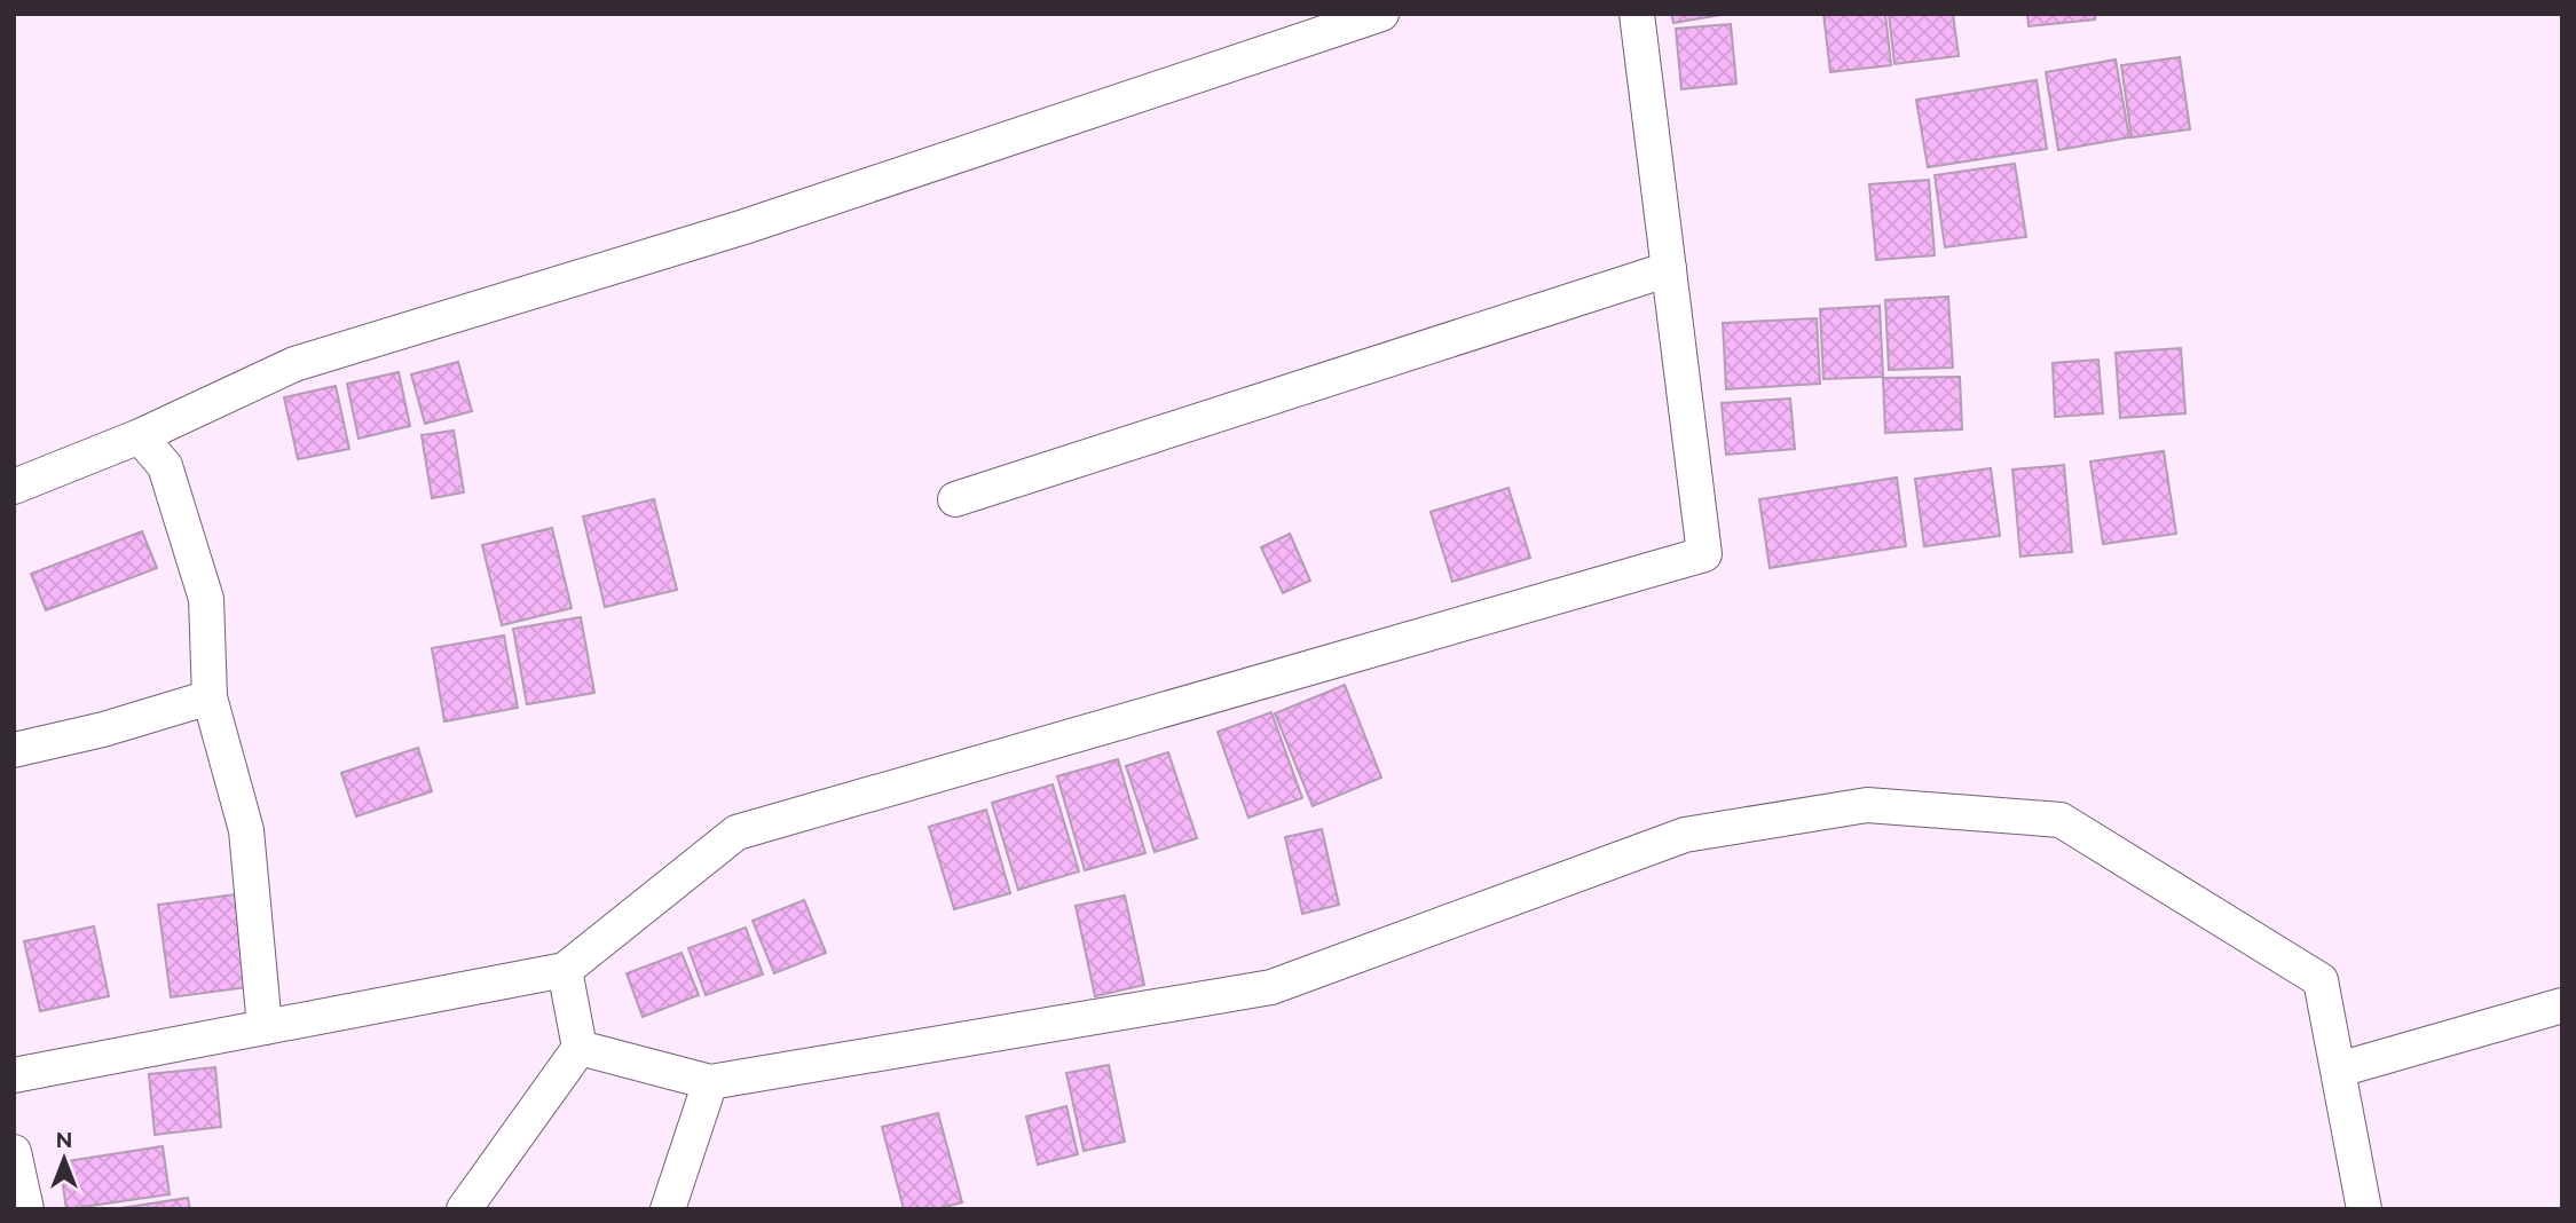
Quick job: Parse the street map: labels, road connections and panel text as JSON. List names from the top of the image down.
{
  "north": "top"
}
